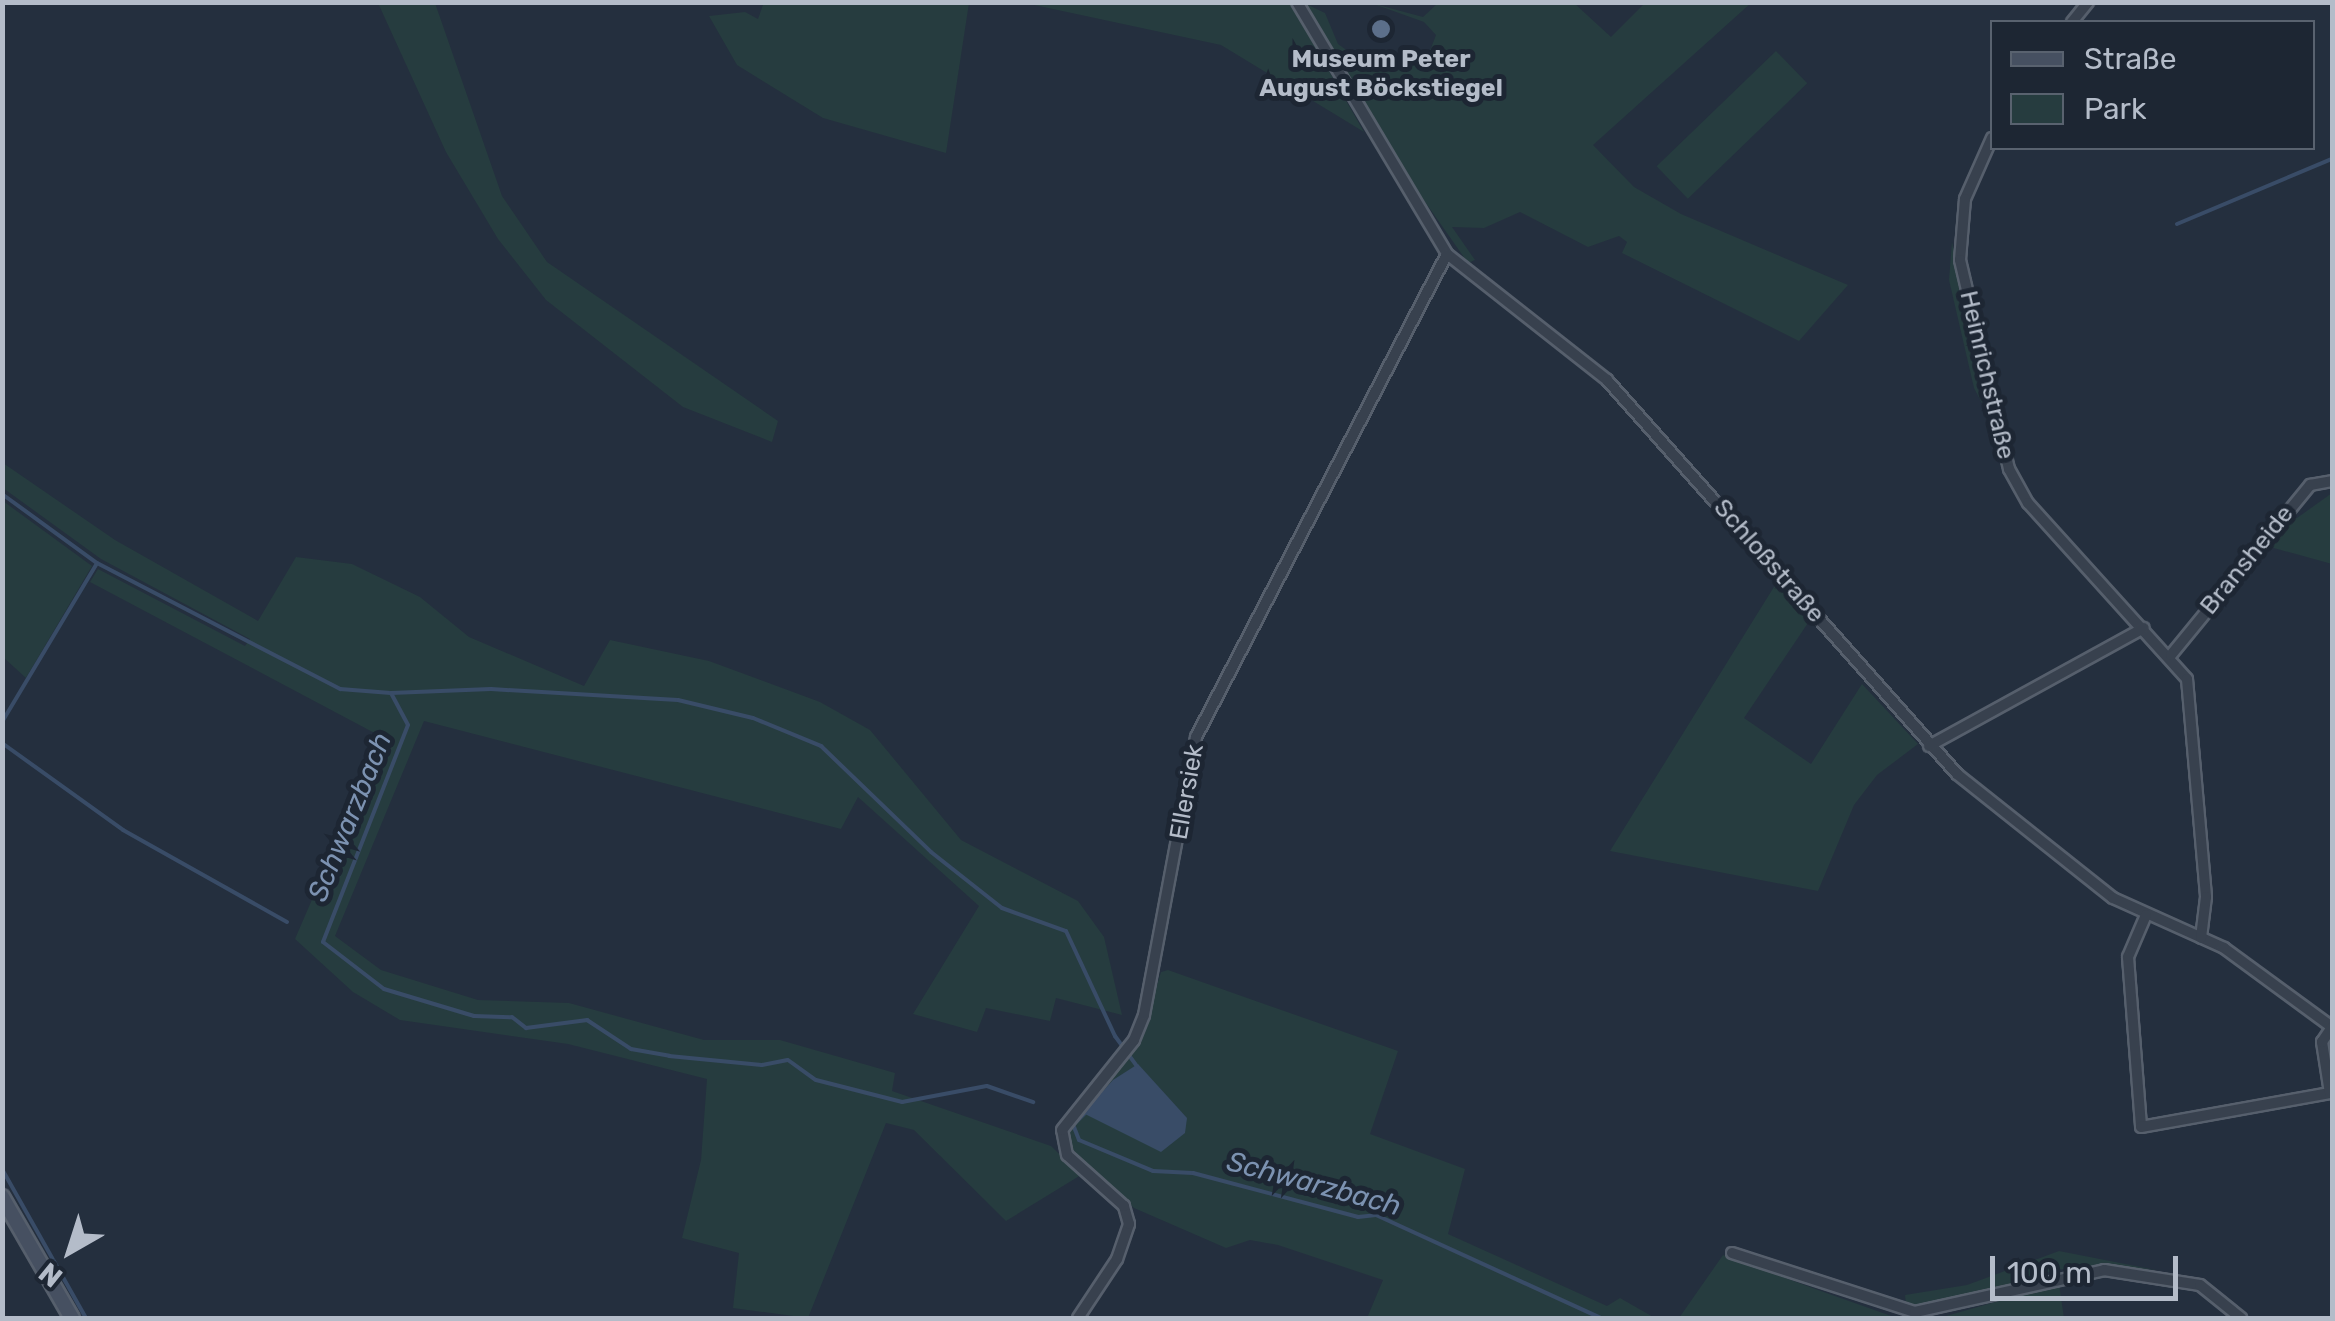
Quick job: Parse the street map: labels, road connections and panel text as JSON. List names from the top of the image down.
{
  "streets": {
    "street": [
      "Heinrichstraße",
      "Bransheide",
      "Schloßstraße",
      "Ellersiek"
    ]
  },
  "crossings": [
    ["Heinrichstraße", "Bransheide"],
    ["Heinrichstraße", "Schloßstraße"],
    ["Schloßstraße", "Ellersiek"]
  ],
  "water": ["Schwarzbach"],
  "places": ["Museum Peter August Böckstiegel"],
  "legend": ["Straße", "Park"],
  "scale_bar": "100 m",
  "north": "bottom left"
}
